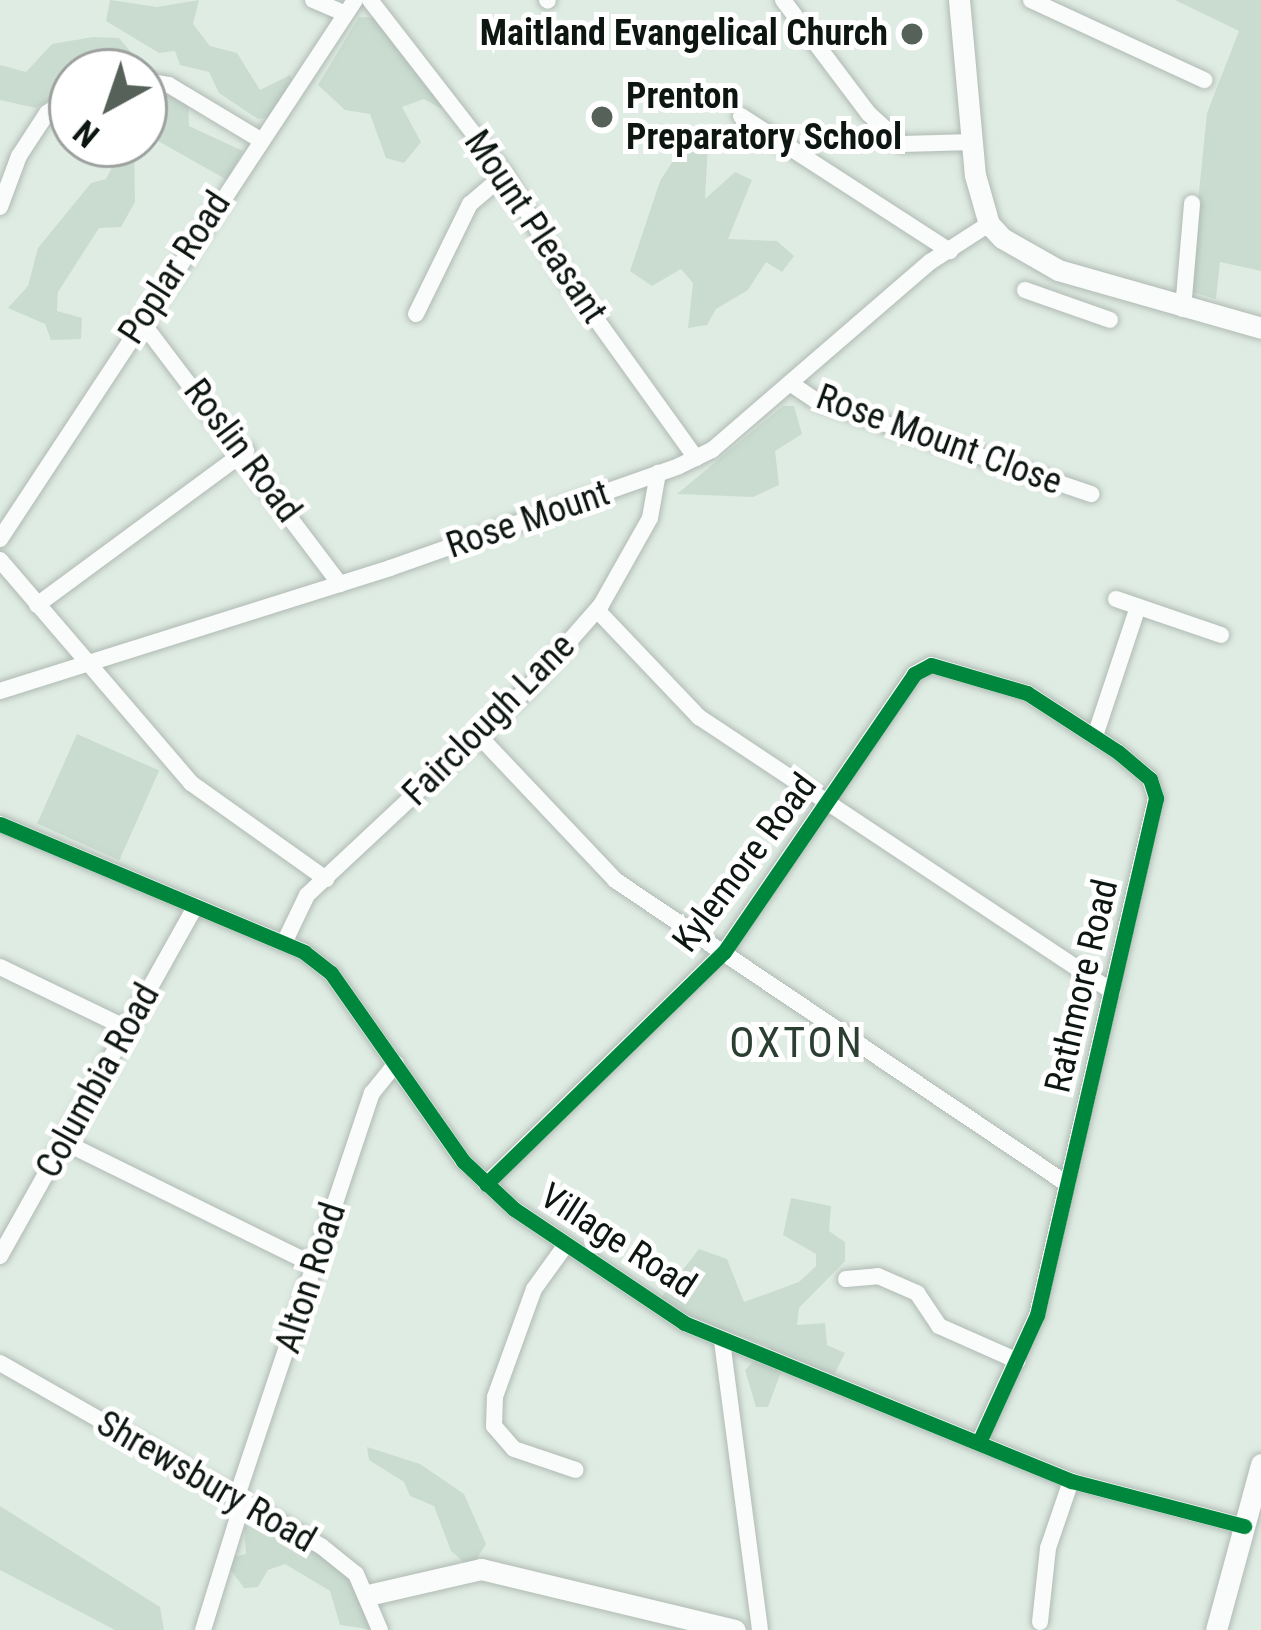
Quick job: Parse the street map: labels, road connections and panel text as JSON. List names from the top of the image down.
{
  "streets": {
    "street": [
      "Mount Pleasant",
      "Poplar Road",
      "Rose Mount Close",
      "Roslin Road",
      "Rose Mount",
      "Fairclough Lane",
      "Kylemore Road",
      "Rathmore Road",
      "Columbia Road",
      "Village Road",
      "Alton Road",
      "Shrewsbury Road"
    ]
  },
  "crossings": [
    ["Mount Pleasant", "Rose Mount"],
    ["Poplar Road", "Roslin Road"],
    ["Rose Mount Close", "Rose Mount"],
    ["Roslin Road", "Rose Mount"],
    ["Rose Mount", "Fairclough Lane"],
    ["Fairclough Lane", "Village Road"],
    ["Kylemore Road", "Rathmore Road"],
    ["Kylemore Road", "Village Road"],
    ["Rathmore Road", "Village Road"],
    ["Columbia Road", "Village Road"],
    ["Village Road", "Alton Road"],
    ["Alton Road", "Shrewsbury Road"]
  ],
  "districts": ["OXTON"],
  "places": ["Maitland Evangelical Church", "Prenton Preparatory School"],
  "north": "bottom left"
}
